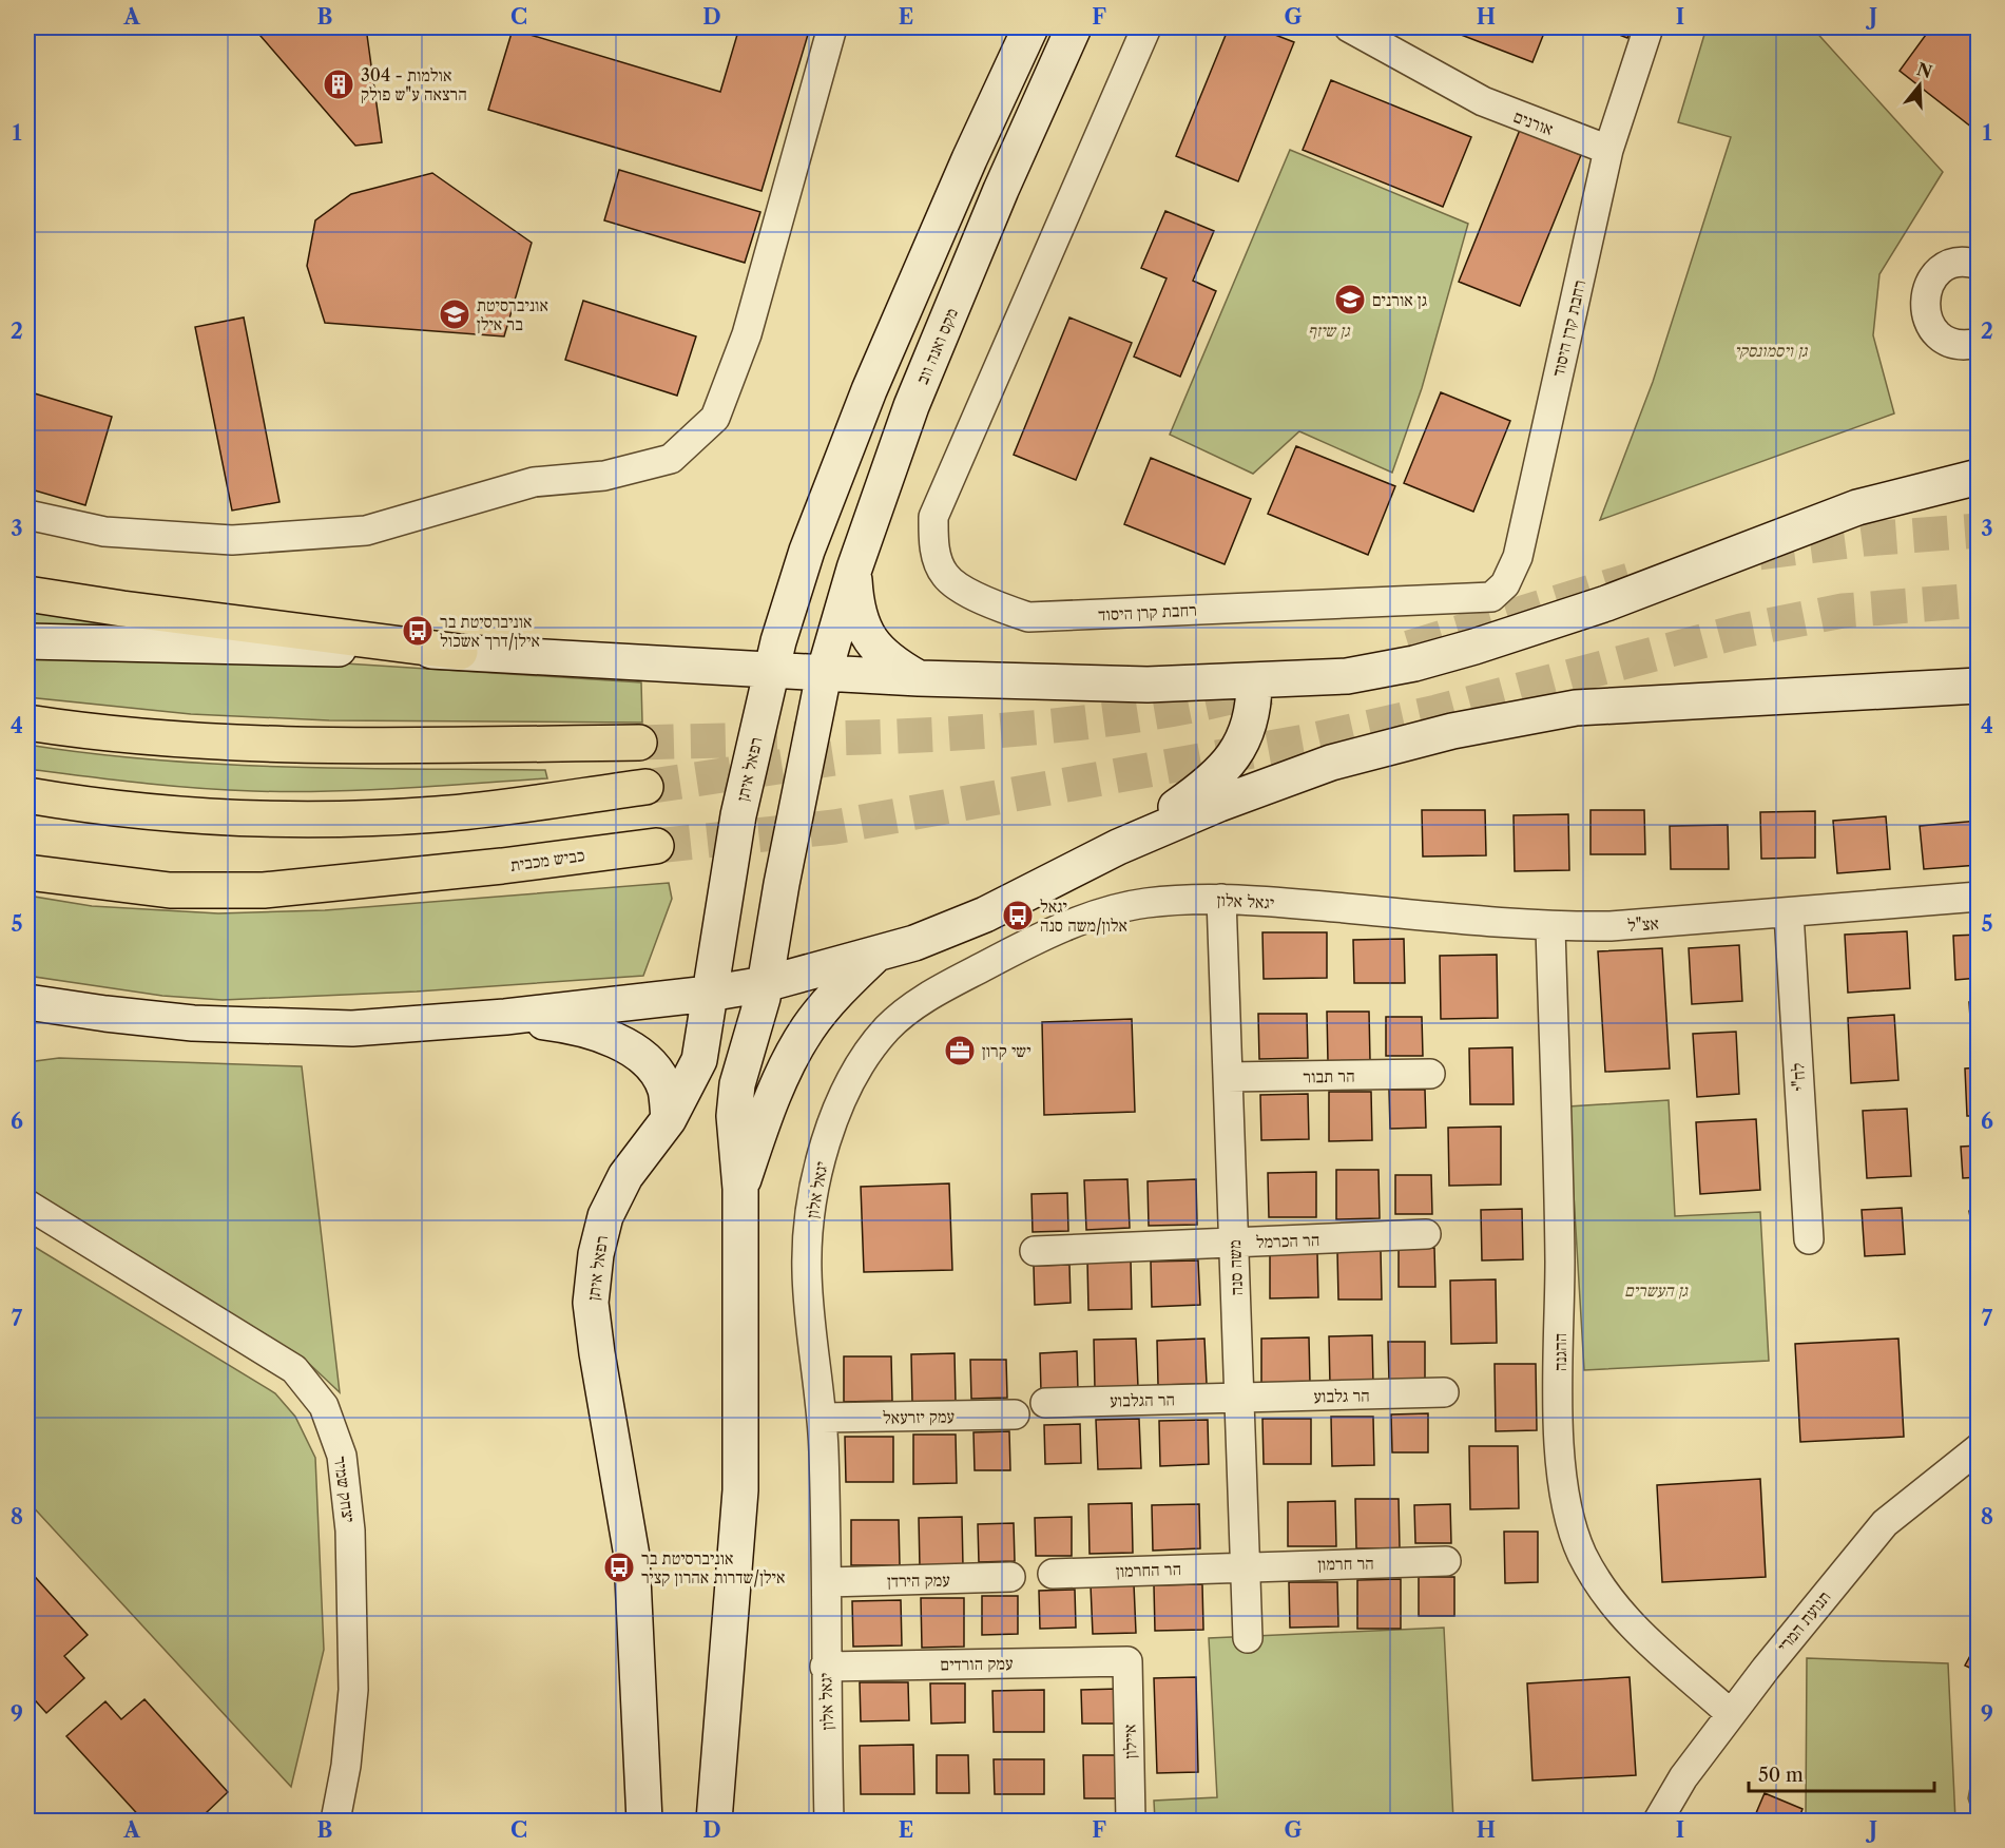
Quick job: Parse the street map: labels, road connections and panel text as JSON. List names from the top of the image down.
{
  "streets": {
    "highway": ["כביש מכבית"],
    "main road": ["מקס ואנה ווב", "רפאל איתן"],
    "street": [
      "אורנים",
      "רחבת קרן היסוד",
      "יגאל אלון",
      "אצ\"ל",
      "הר תבור",
      "לח\"י",
      "הר הכרמל",
      "משה סנה",
      "ההגנה",
      "הר גלבוע",
      "הר הגלבוע",
      "עמק יזרעאל",
      "יצחק שמיר",
      "הר חרמון",
      "הר החרמון",
      "עמק הירדן",
      "תנועת המרי",
      "עמק הורדים",
      "איילון"
    ]
  },
  "crossings": [
    ["אורנים", "רחבת קרן היסוד"],
    ["יגאל אלון", "אצ\"ל"],
    ["יגאל אלון", "משה סנה"],
    ["יגאל אלון", "עמק יזרעאל"],
    ["יגאל אלון", "עמק הירדן"],
    ["יגאל אלון", "עמק הורדים"],
    ["אצ\"ל", "לח\"י"],
    ["אצ\"ל", "ההגנה"],
    ["הר תבור", "משה סנה"],
    ["הר הכרמל", "משה סנה"],
    ["משה סנה", "הר גלבוע"],
    ["משה סנה", "הר הגלבוע"],
    ["משה סנה", "הר חרמון"],
    ["משה סנה", "הר החרמון"],
    ["ההגנה", "תנועת המרי"],
    ["הר גלבוע", "הר הגלבוע"],
    ["הר חרמון", "הר החרמון"],
    ["עמק הורדים", "איילון"]
  ],
  "parks": ["גן שיזף", "גן ויסמונסקי", "גן העשרים"],
  "places": {
    "building": ["304 - אולמות הרצאה ע\"ש פולק"],
    "school or university": ["גן אורנים", "אוניברסיטת בר אילן"],
    "bus stop": ["אוניברסיטת בר אילן/דרך אשכול", "יגאל אלון/משה סנה", "אוניברסיטת בר אילן/שדרות אהרון קציר"],
    "office": ["ישי קרון"]
  },
  "scale_bar": "50 m",
  "north": "top",
  "grid": {
    "columns": [
      "A",
      "B",
      "C",
      "D",
      "E",
      "F",
      "G",
      "H",
      "I",
      "J"
    ],
    "rows": [
      "1",
      "2",
      "3",
      "4",
      "5",
      "6",
      "7",
      "8",
      "9"
    ]
  }
}
